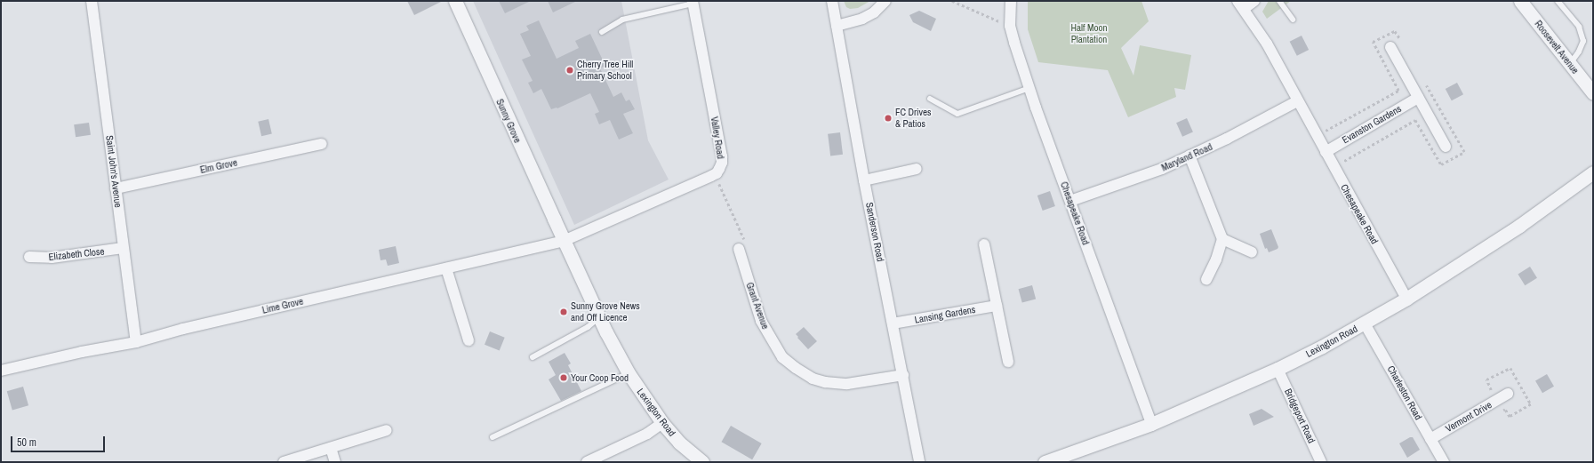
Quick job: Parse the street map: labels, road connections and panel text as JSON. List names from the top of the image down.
{
  "streets": {
    "street": [
      "Roosevelt Avenue",
      "Sunny Grove",
      "Evanston Gardens",
      "Valley Road",
      "Maryland Road",
      "Elm Grove",
      "Saint John's Avenue",
      "Chesapeake Road",
      "Sanderson Road",
      "Elizabeth Close",
      "Lime Grove",
      "Grant Avenue",
      "Lansing Gardens",
      "Lexington Road",
      "Charleston Road",
      "Bridgeport Road",
      "Vermont Drive"
    ]
  },
  "crossings": [
    ["Sunny Grove", "Valley Road"],
    ["Sunny Grove", "Lime Grove"],
    ["Sunny Grove", "Lexington Road"],
    ["Evanston Gardens", "Chesapeake Road"],
    ["Valley Road", "Lime Grove"],
    ["Valley Road", "Lexington Road"],
    ["Maryland Road", "Chesapeake Road"],
    ["Elm Grove", "Saint John's Avenue"],
    ["Saint John's Avenue", "Elizabeth Close"],
    ["Saint John's Avenue", "Lime Grove"],
    ["Chesapeake Road", "Lexington Road"],
    ["Sanderson Road", "Grant Avenue"],
    ["Sanderson Road", "Lansing Gardens"],
    ["Lime Grove", "Lexington Road"],
    ["Lexington Road", "Charleston Road"],
    ["Lexington Road", "Bridgeport Road"],
    ["Charleston Road", "Vermont Drive"]
  ],
  "parks": ["Half Moon Plantation"],
  "places": [
    "Cherry Tree Hill Primary School",
    "FC Drives & Patios",
    "Sunny Grove News and Off Licence",
    "Your Coop Food"
  ],
  "scale_bar": "50 m"
}
